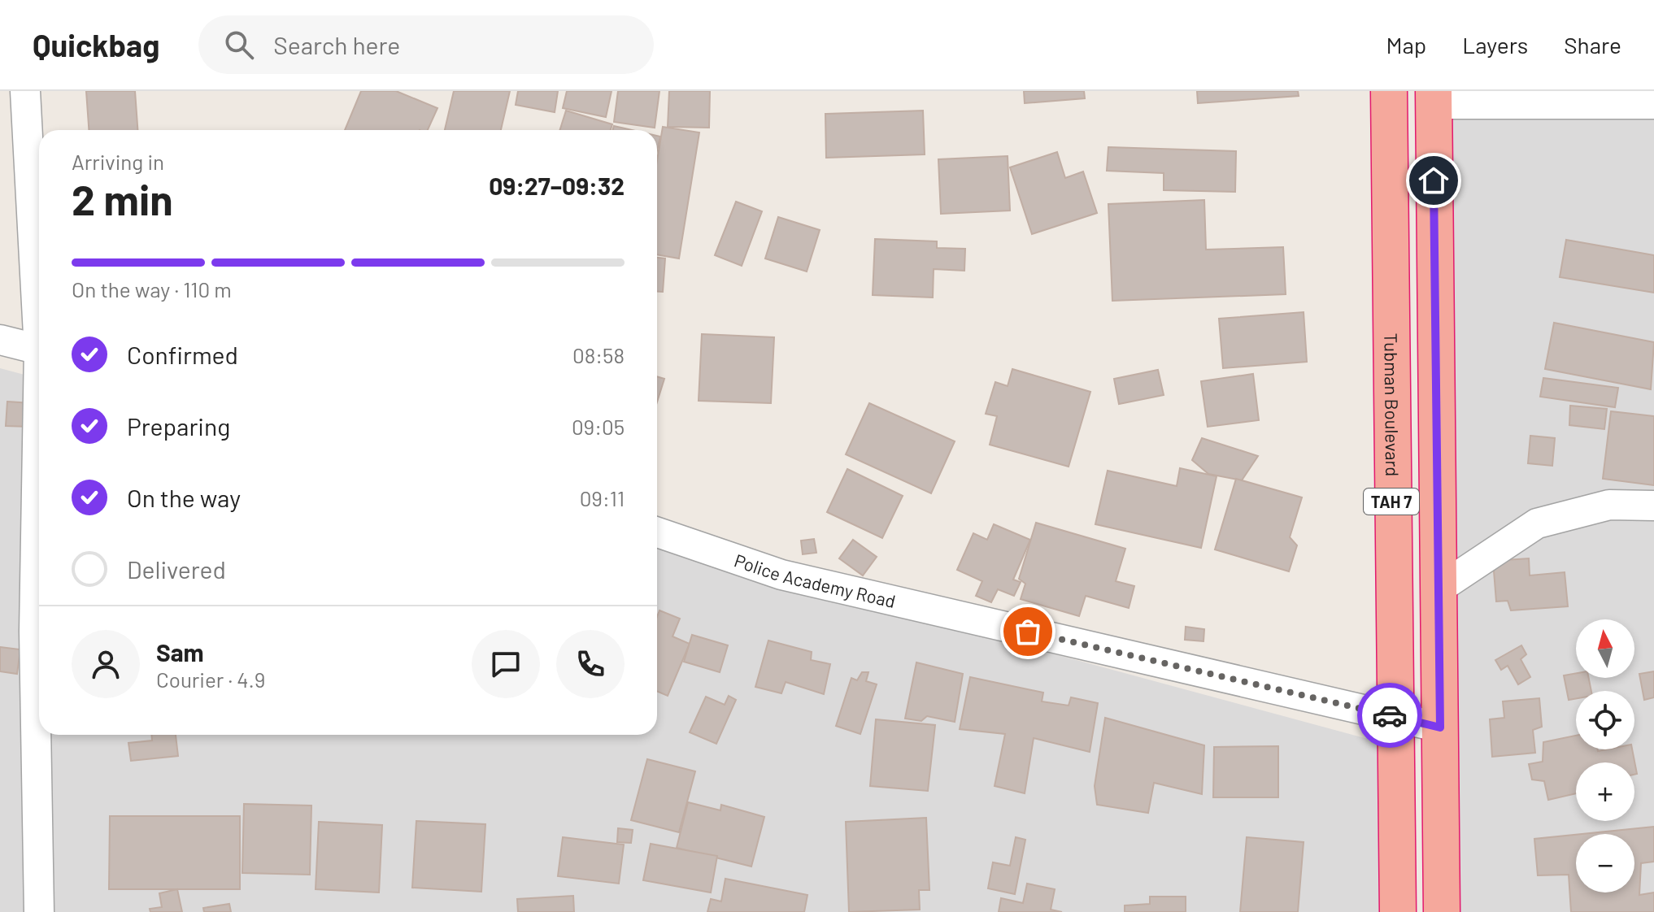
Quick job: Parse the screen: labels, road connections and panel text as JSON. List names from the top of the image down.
{
  "streets": {
    "highway": ["Tubman Boulevard", "TAH 7"],
    "street": ["Police Academy Road"]
  },
  "crossings": [
    ["Tubman Boulevard", "Police Academy Road"],
    ["TAH 7", "Police Academy Road"]
  ],
  "north": "top",
  "page": {
    "header": "Quickbag",
    "search": "Search here",
    "nav": ["Map", "Layers", "Share"],
    "heading": ["2 min", "Arriving in", "09:27–09:32"],
    "panel": ["Sam", "Courier · 4.9"],
    "bar": "On the way · 110 m",
    "list": [
      ["Confirmed", "08:58"],
      ["Preparing", "09:05"],
      ["On the way", "09:11"],
      "Delivered"
    ],
    "map_buttons": ["+", "−"]
  }
}
